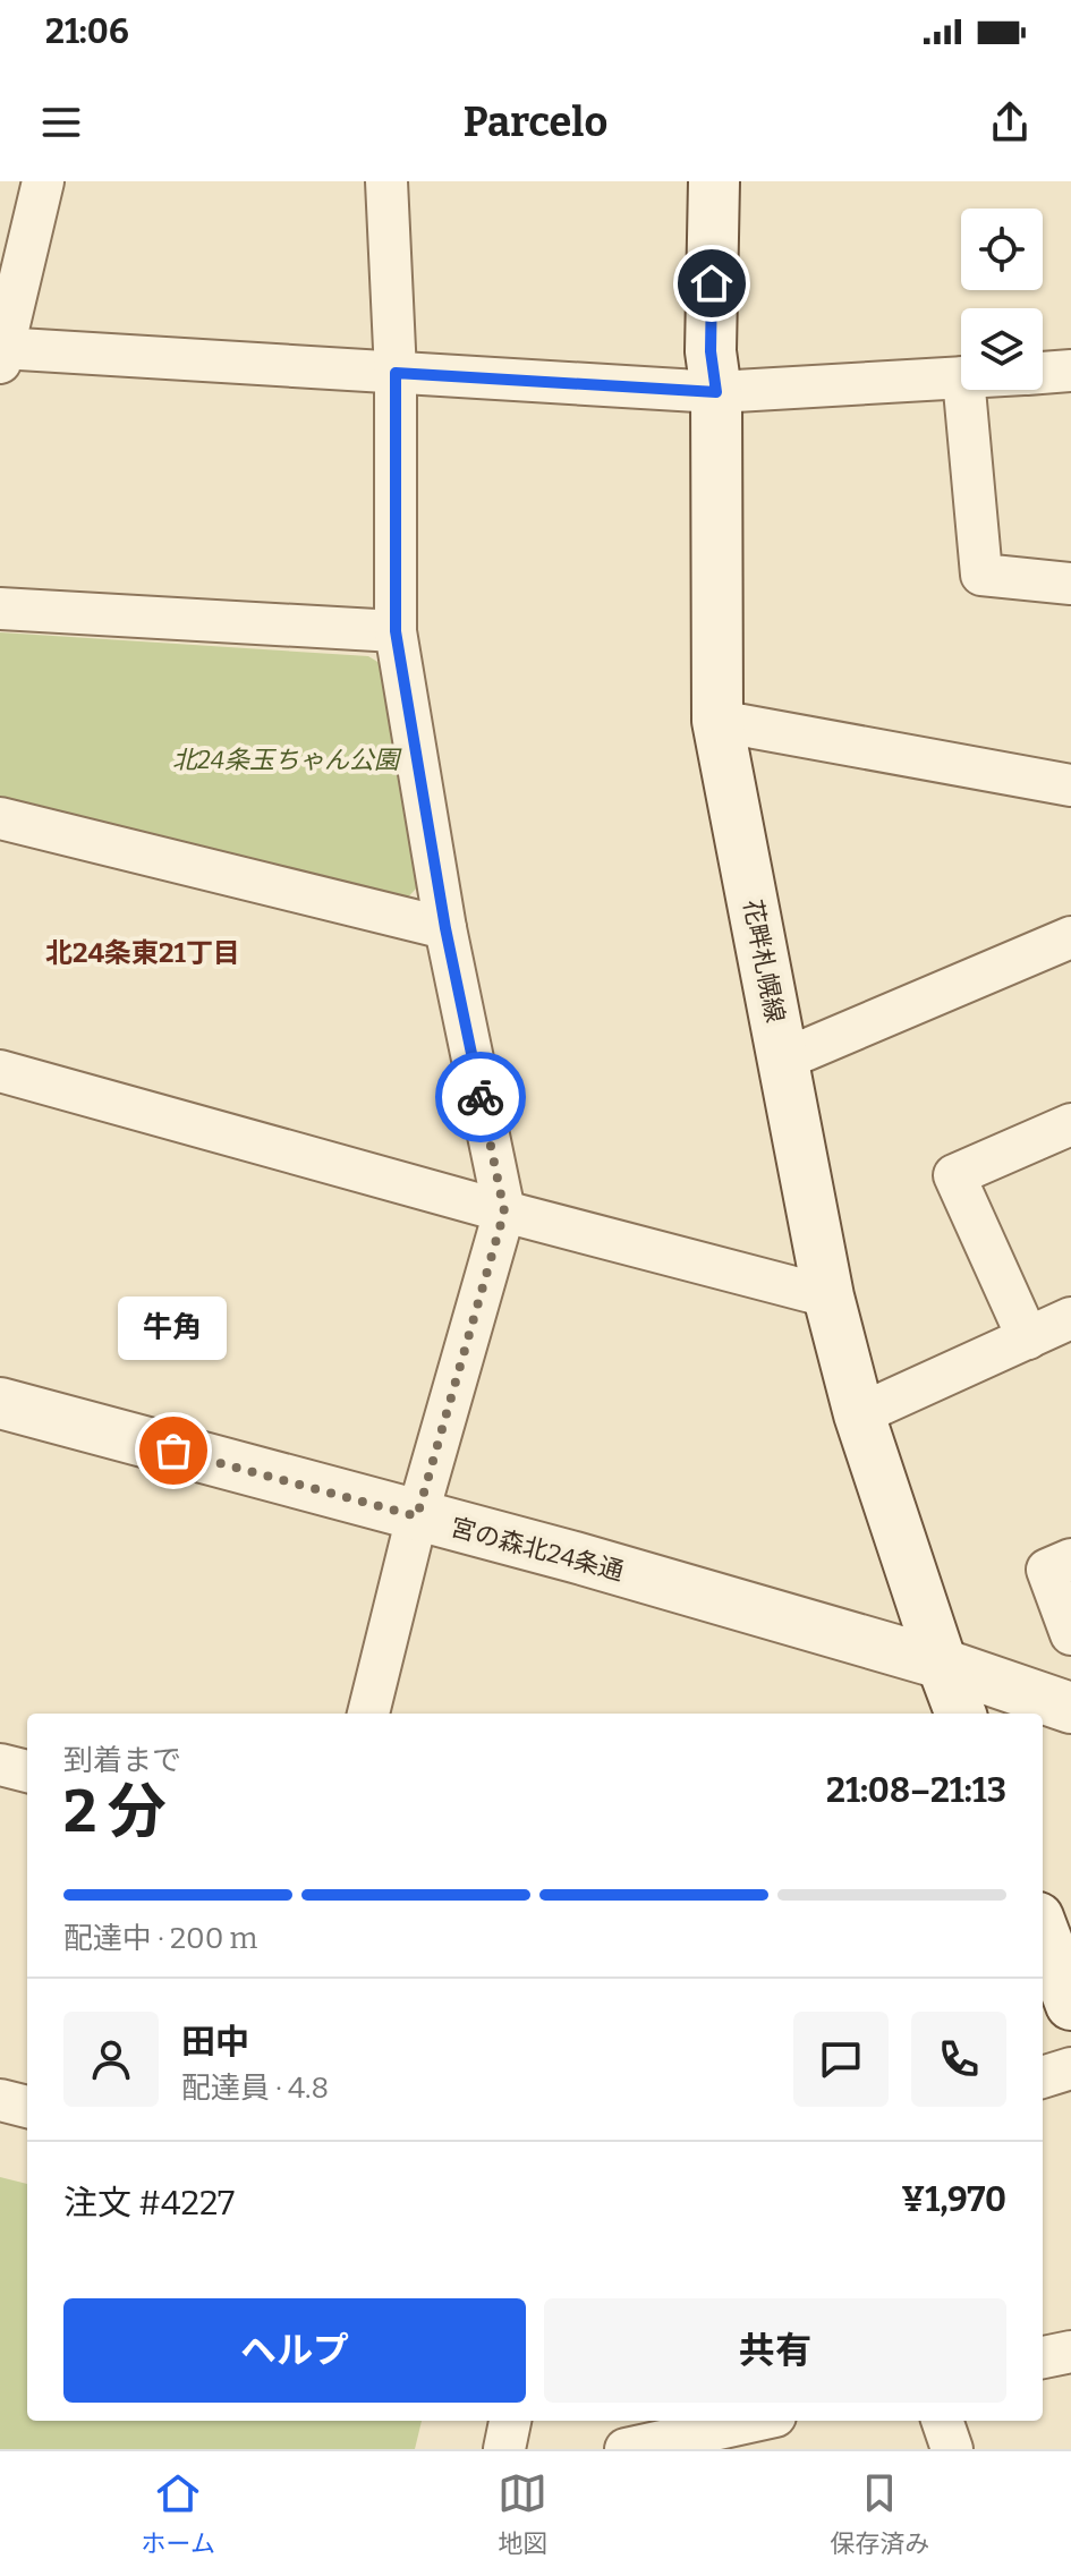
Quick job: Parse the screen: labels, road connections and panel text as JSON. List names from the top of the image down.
{
  "streets": {
    "main road": ["花畔札幌線", "宮の森北24条通"]
  },
  "crossings": [
    ["花畔札幌線", "宮の森北24条通"]
  ],
  "districts": ["北24条東21丁目"],
  "parks": ["北24条玉ちゃん公園"],
  "places": ["牛角"],
  "page": {
    "status": "21:06",
    "header": "Parcelo",
    "bubble": "牛角",
    "heading": ["2 分", "到着まで", "21:08–21:13"],
    "panel": [
      "田中",
      "配達員 · 4.8",
      "注文 #4227",
      "¥1,970"
    ],
    "bar": "配達中 · 200 m",
    "buttons": ["ヘルプ", "共有"],
    "tabs": ["ホーム", "地図", "保存済み"]
  }
}
